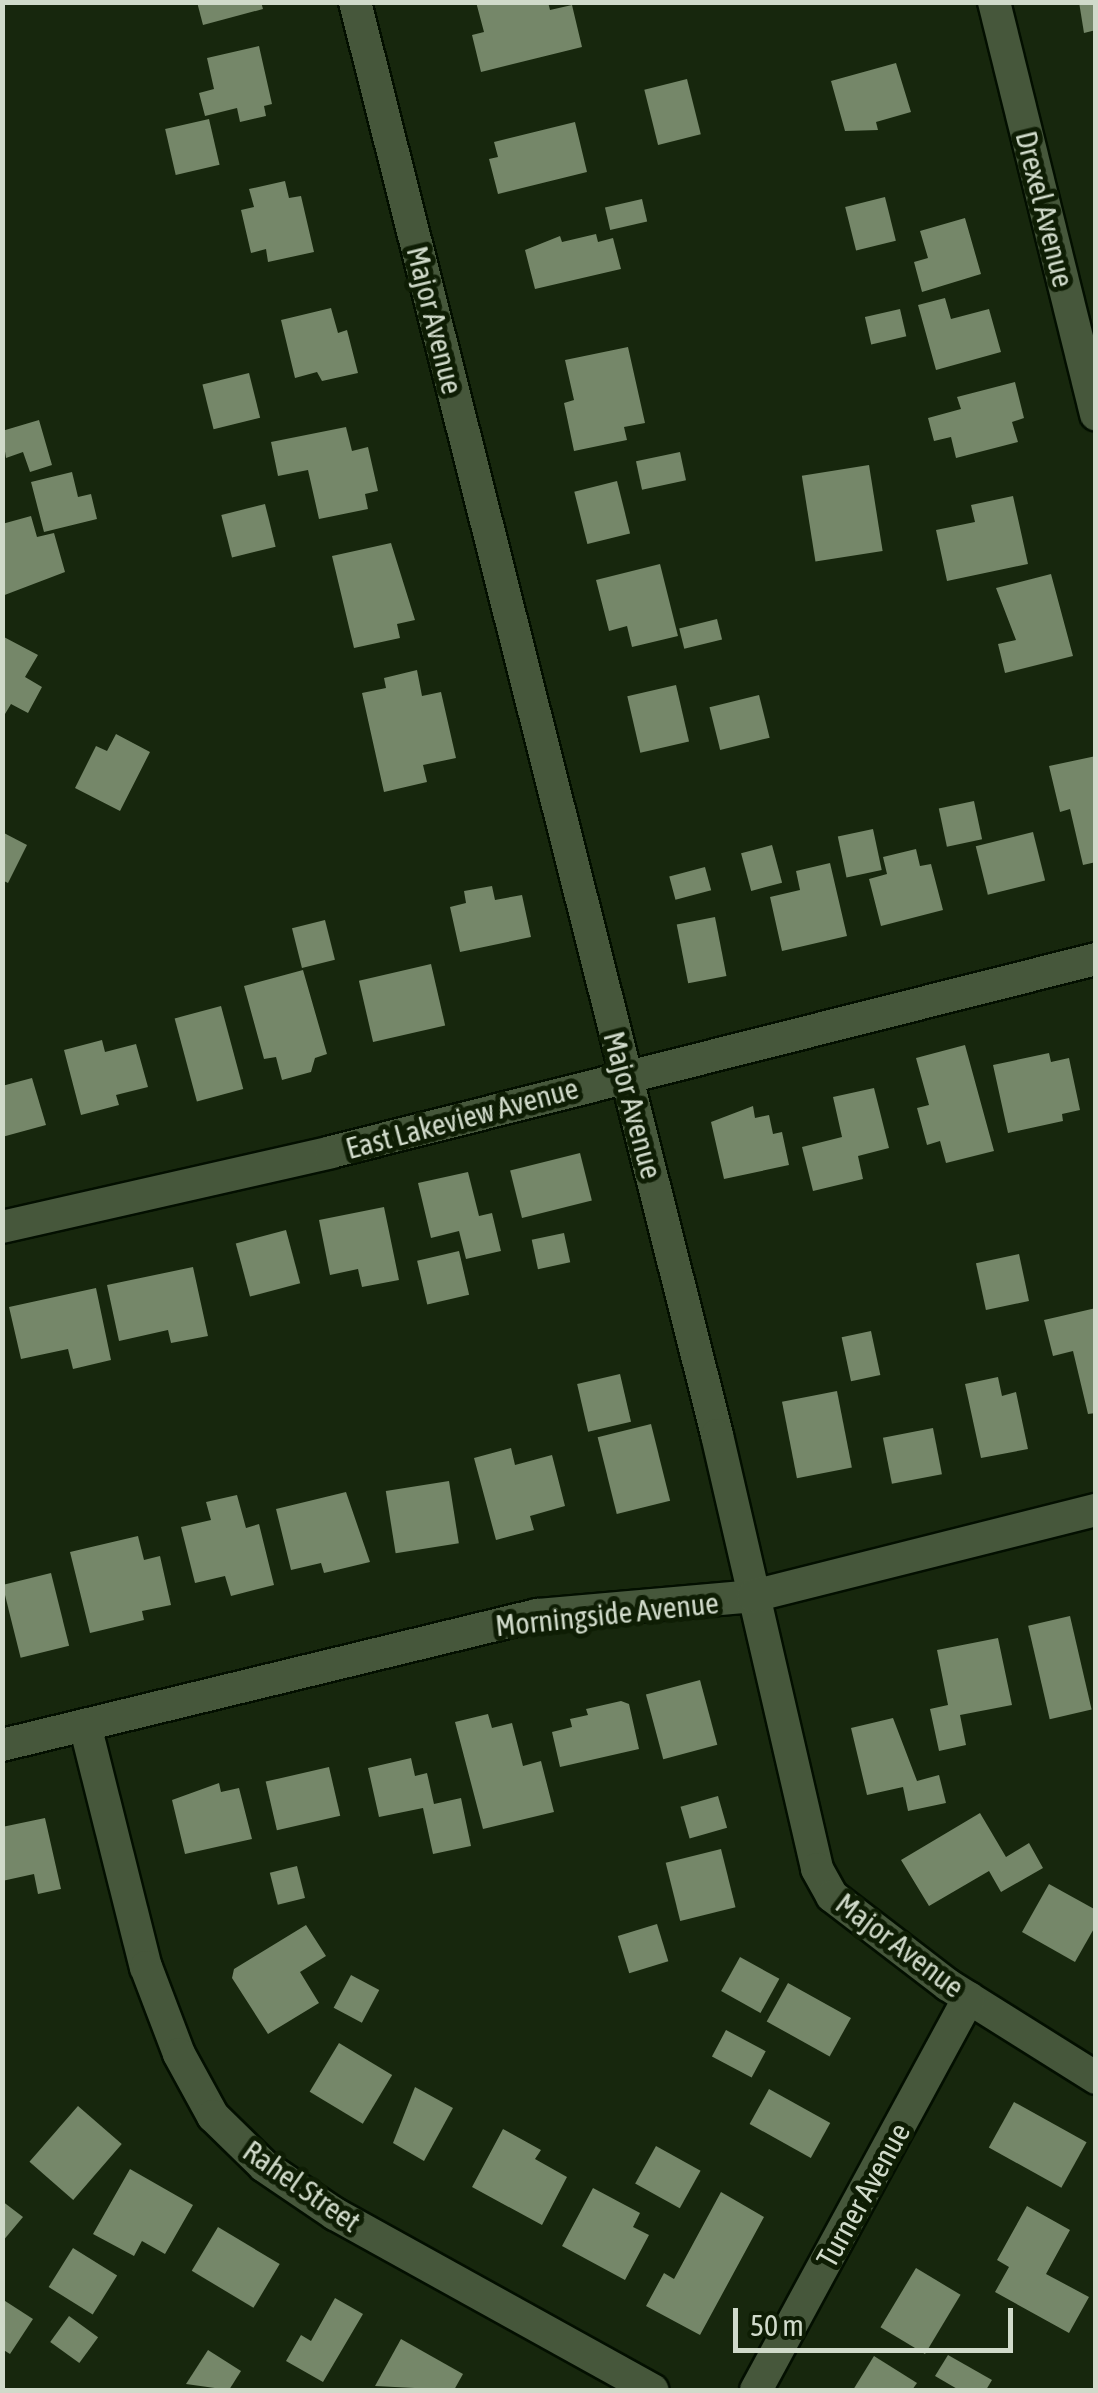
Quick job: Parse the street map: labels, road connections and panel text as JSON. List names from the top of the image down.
{
  "streets": {
    "street": [
      "Drexel Avenue",
      "Major Avenue",
      "East Lakeview Avenue",
      "Morningside Avenue",
      "Rahel Street",
      "Turner Avenue"
    ]
  },
  "crossings": [
    ["Major Avenue", "East Lakeview Avenue"],
    ["Major Avenue", "Morningside Avenue"],
    ["Major Avenue", "Turner Avenue"],
    ["Morningside Avenue", "Rahel Street"]
  ],
  "scale_bar": "50 m"
}
